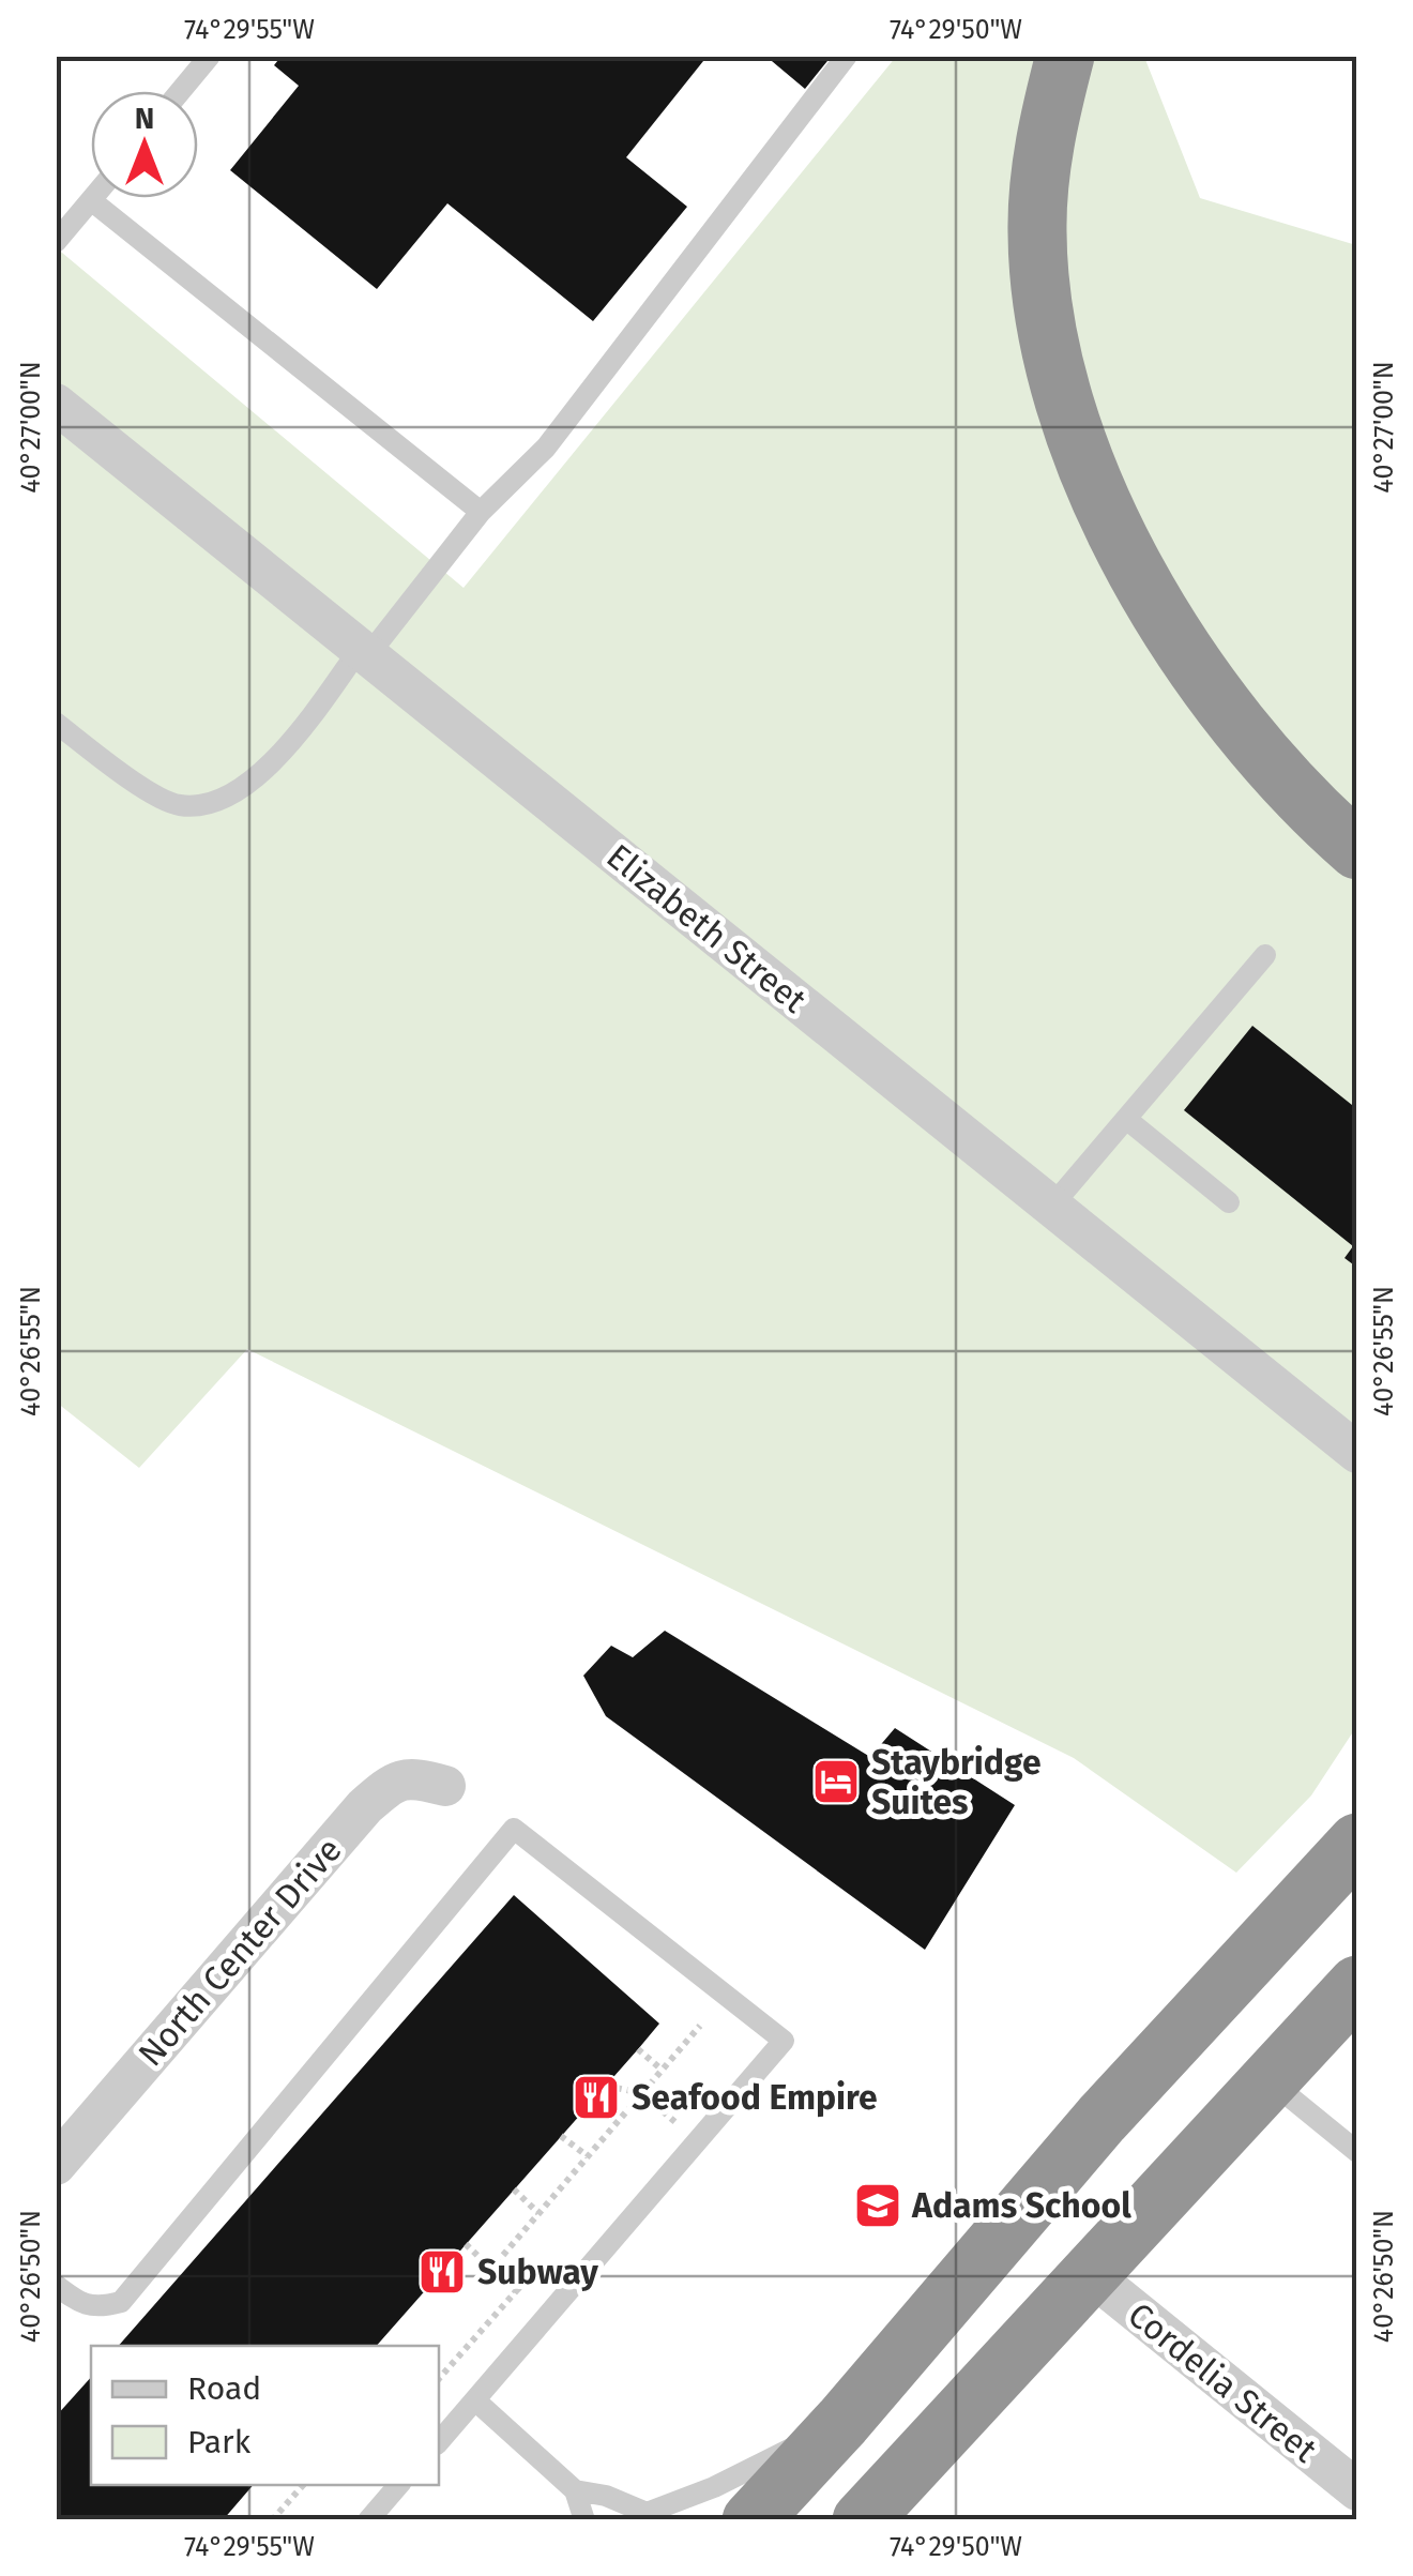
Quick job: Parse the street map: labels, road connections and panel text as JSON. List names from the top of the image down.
{
  "streets": {
    "street": ["Elizabeth Street", "North Center Drive", "Cordelia Street"]
  },
  "places": {
    "hotel": ["Staybridge Suites"],
    "restaurant": ["Seafood Empire", "Subway"],
    "school or university": ["Adams School"]
  },
  "legend": ["Road", "Park"],
  "north": "top",
  "coordinates": [
    "74°29'55\"W",
    "74°29'50\"W",
    "40°27'00\"N",
    "40°26'55\"N",
    "40°26'50\"N"
  ]
}
